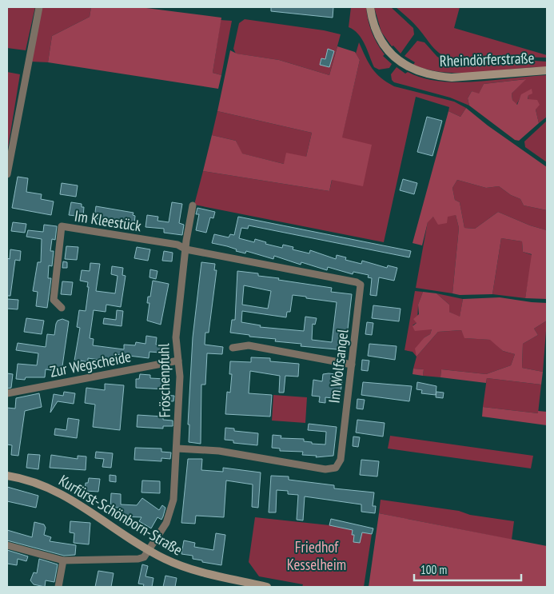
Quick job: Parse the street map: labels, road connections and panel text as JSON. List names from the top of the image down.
{
  "streets": {
    "street": [
      "Rheindörferstraße",
      "Im Kleestück",
      "Zur Wegscheide",
      "Im Wolfsangel",
      "Fröschenpfuhl",
      "Kurfürst-Schönborn-Straße"
    ]
  },
  "crossings": [
    ["Im Kleestück", "Im Wolfsangel"],
    ["Im Kleestück", "Fröschenpfuhl"],
    ["Zur Wegscheide", "Fröschenpfuhl"],
    ["Im Wolfsangel", "Fröschenpfuhl"],
    ["Fröschenpfuhl", "Kurfürst-Schönborn-Straße"]
  ],
  "parks": ["Friedhof Kesselheim"],
  "scale_bar": "100 m"
}
